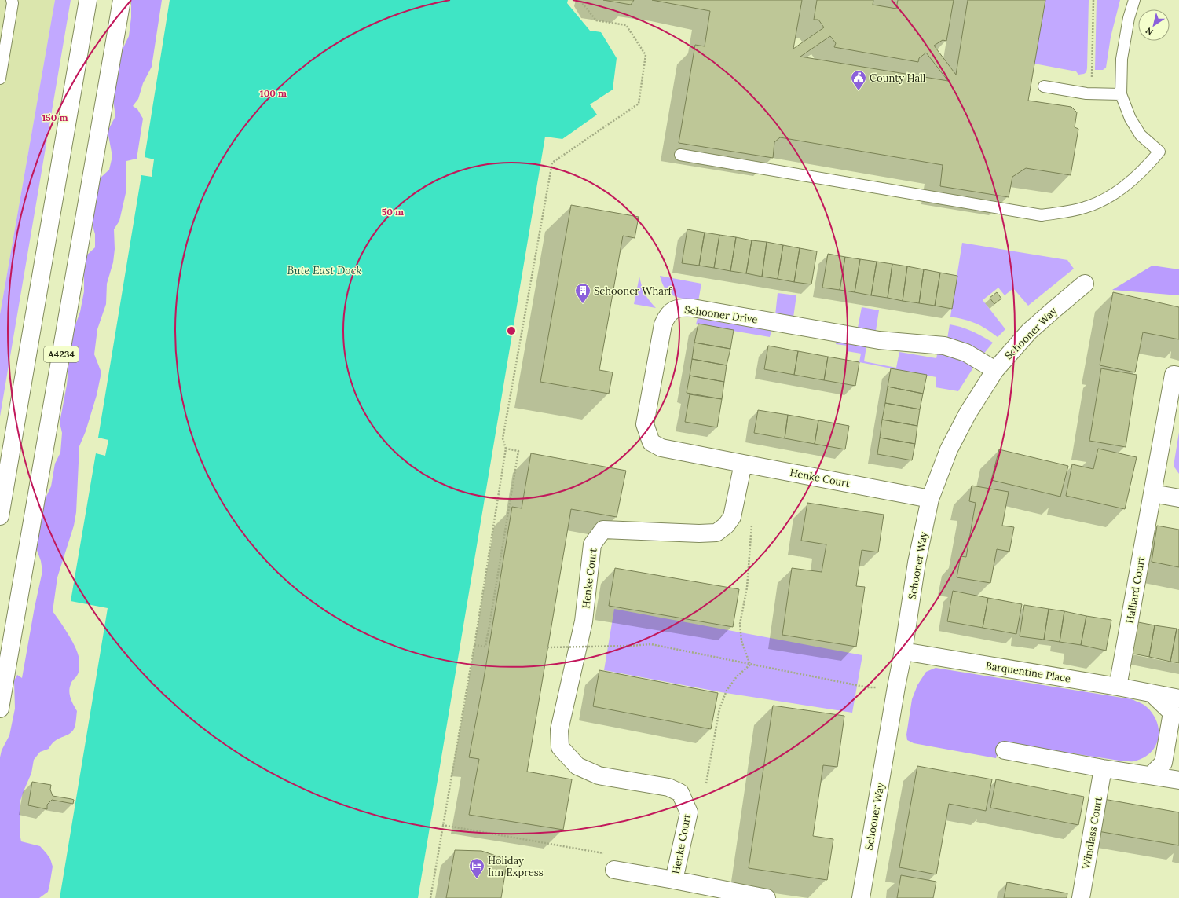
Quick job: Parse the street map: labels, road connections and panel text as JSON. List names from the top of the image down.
{
  "streets": {
    "street": [
      "Schooner Drive",
      "Schooner Way",
      "A4234",
      "Henke Court",
      "Halliard Court",
      "Barquentine Place",
      "Windlass Court"
    ]
  },
  "crossings": [
    ["Schooner Drive", "Schooner Way"],
    ["Schooner Drive", "Henke Court"],
    ["Schooner Way", "Henke Court"],
    ["Schooner Way", "Barquentine Place"],
    ["Halliard Court", "Barquentine Place"]
  ],
  "water": ["Bute East Dock"],
  "places": {
    "public building": ["County Hall"],
    "building": ["Schooner Wharf"],
    "hotel": ["Holiday Inn Express"]
  },
  "north": "bottom left",
  "rings": ["100 m", "150 m", "50 m"]
}
